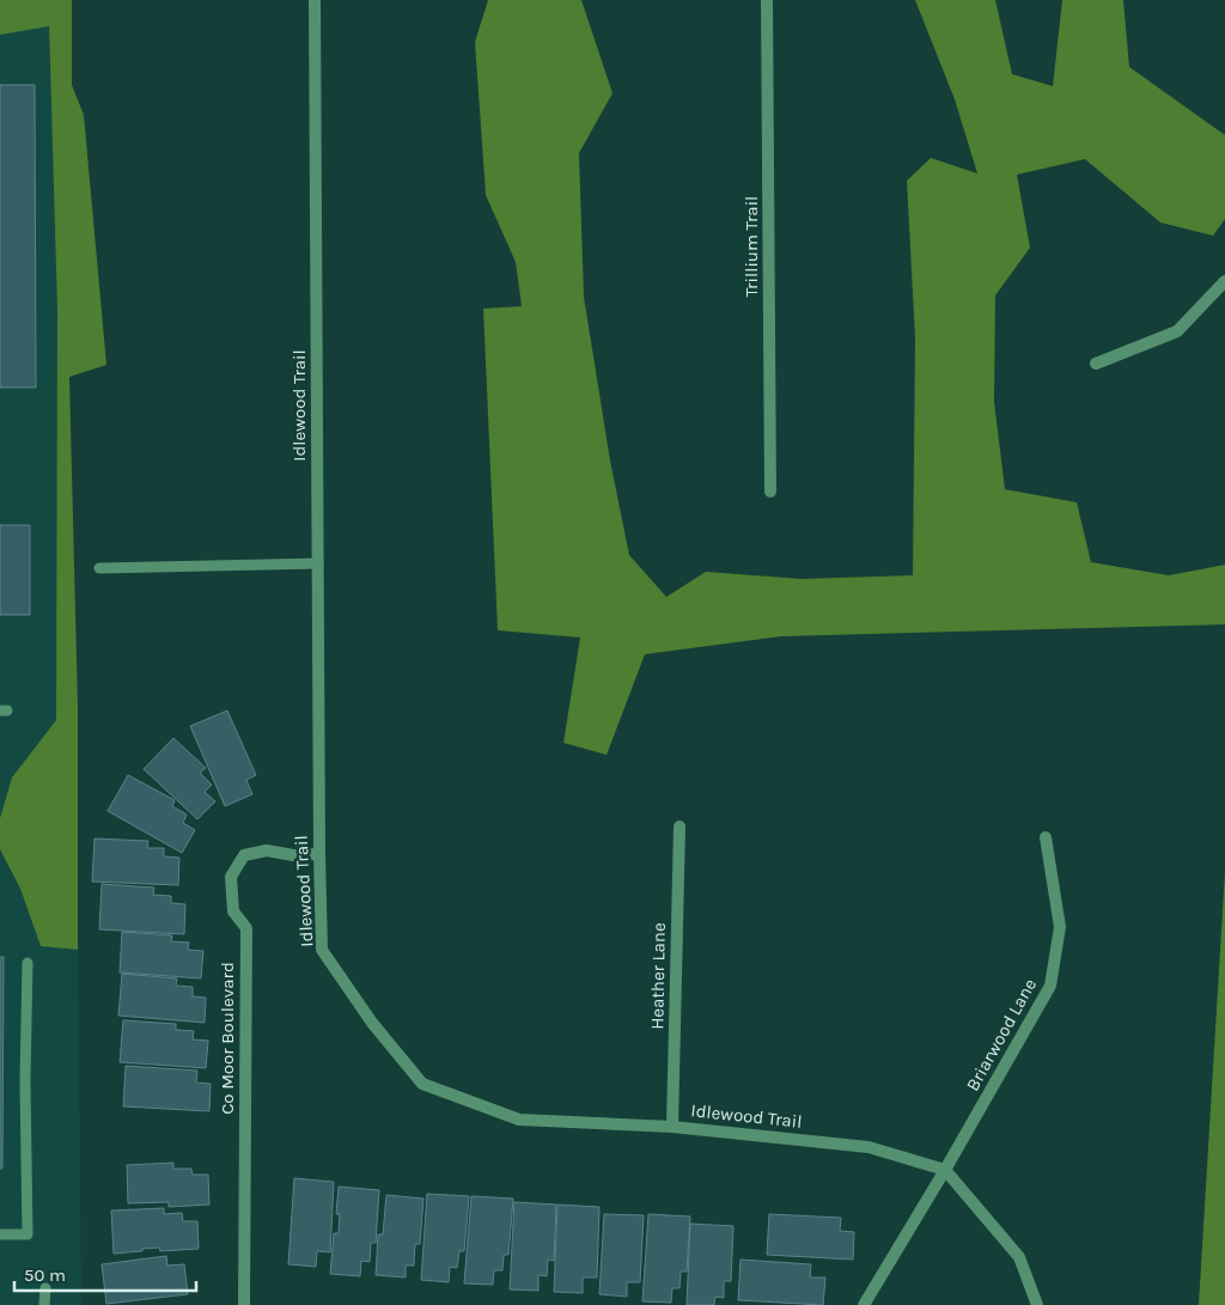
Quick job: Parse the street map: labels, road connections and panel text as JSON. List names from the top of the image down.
{
  "streets": {
    "street": [
      "Trillium Trail",
      "Idlewood Trail",
      "Heather Lane",
      "Briarwood Lane",
      "Co Moor Boulevard"
    ]
  },
  "crossings": [
    ["Idlewood Trail", "Heather Lane"],
    ["Idlewood Trail", "Briarwood Lane"],
    ["Idlewood Trail", "Co Moor Boulevard"]
  ],
  "scale_bar": "50 m"
}
